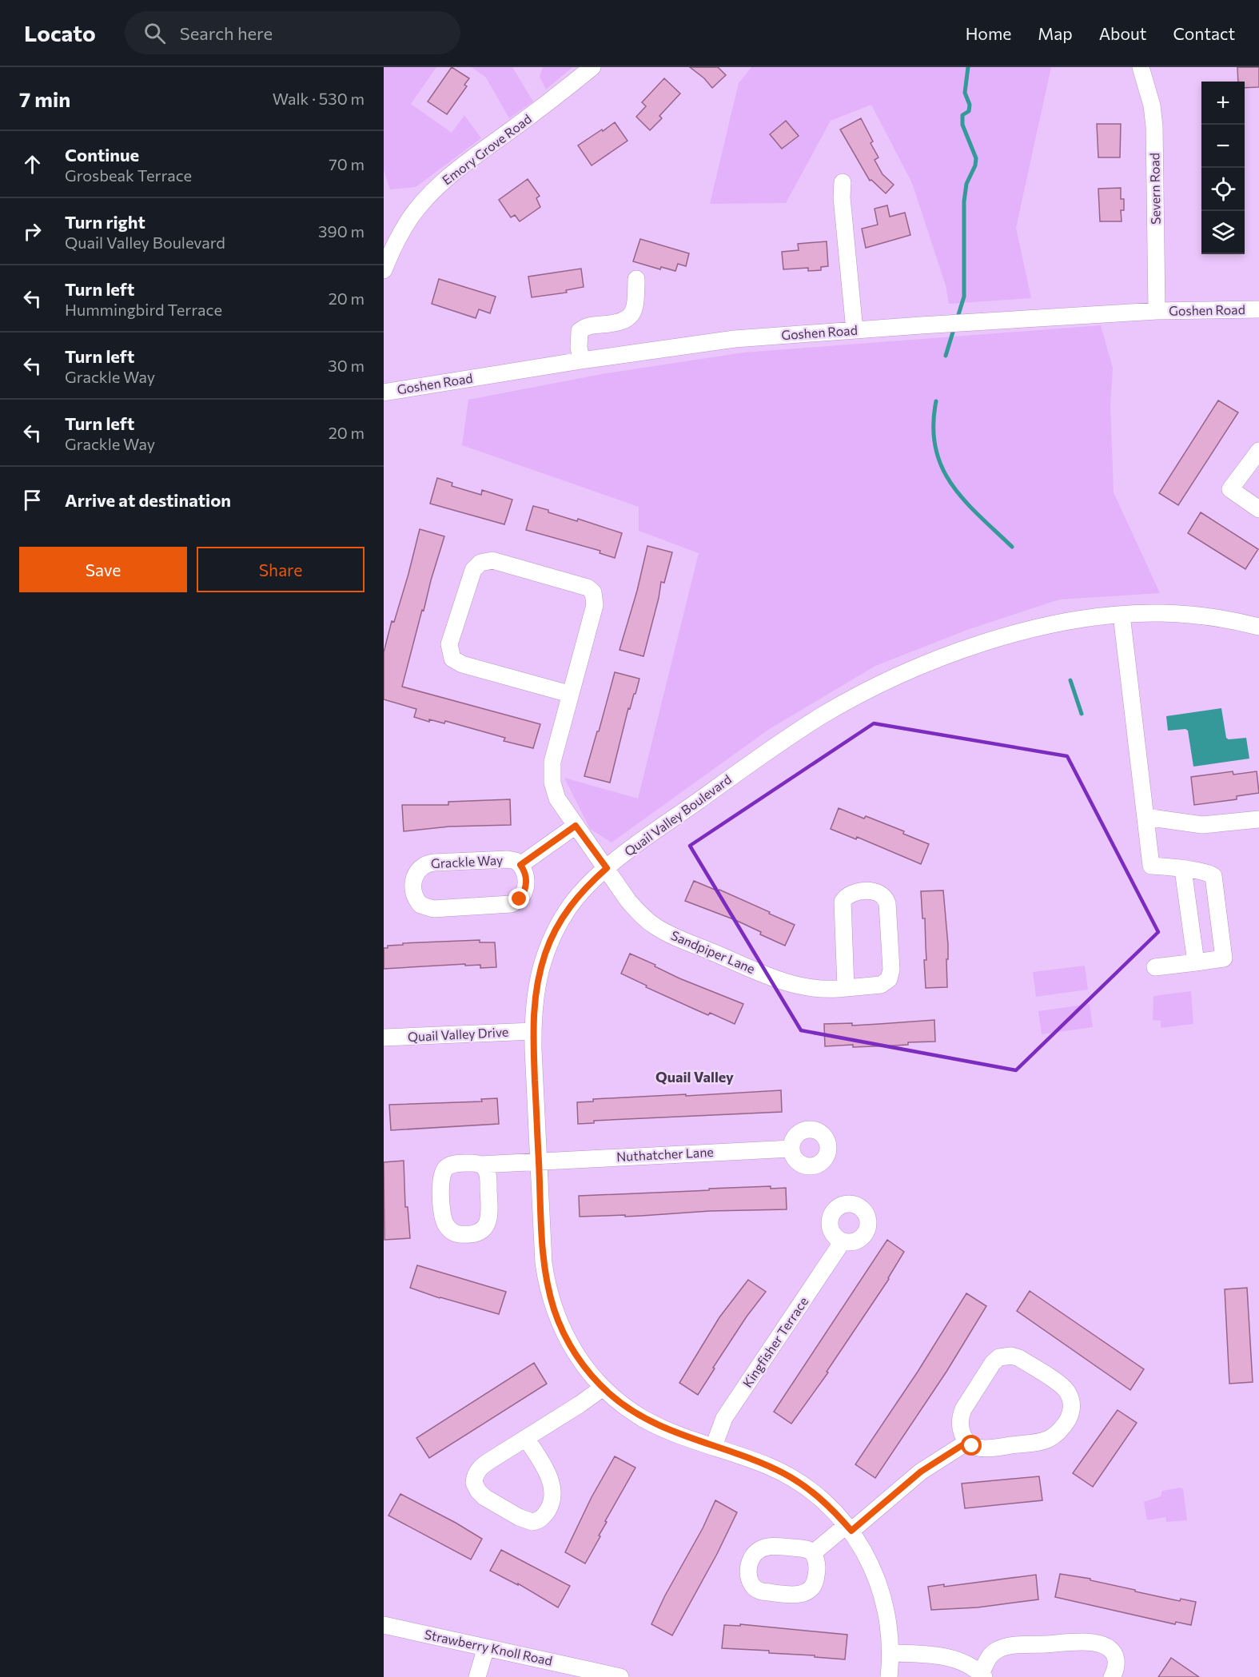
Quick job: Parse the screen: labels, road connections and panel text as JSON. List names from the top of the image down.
{
  "streets": {
    "street": [
      "Emory Grove Road",
      "Severn Road",
      "Goshen Road",
      "Quail Valley Boulevard",
      "Grackle Way",
      "Sandpiper Lane",
      "Quail Valley Drive",
      "Nuthatcher Lane",
      "Kingfisher Terrace",
      "Strawberry Knoll Road"
    ]
  },
  "crossings": [
    ["Severn Road", "Goshen Road"],
    ["Quail Valley Boulevard", "Sandpiper Lane"],
    ["Quail Valley Boulevard", "Quail Valley Drive"],
    ["Quail Valley Boulevard", "Nuthatcher Lane"],
    ["Quail Valley Boulevard", "Kingfisher Terrace"],
    ["Grackle Way", "Sandpiper Lane"]
  ],
  "districts": ["Quail Valley"],
  "page": {
    "header": "Locato",
    "search": "Search here",
    "nav": [
      "Home",
      "Map",
      "About",
      "Contact"
    ],
    "heading": ["7 min", "Walk · 530 m"],
    "map_buttons": ["+", "−"],
    "list": [
      ["Continue", "Grosbeak Terrace", "70 m"],
      ["Turn right", "Quail Valley Boulevard", "390 m"],
      ["Turn left", "Hummingbird Terrace", "20 m"],
      ["Turn left", "Grackle Way", "30 m"],
      ["Turn left", "Grackle Way", "20 m"],
      "Arrive at destination"
    ],
    "buttons": ["Save", "Share"]
  }
}
